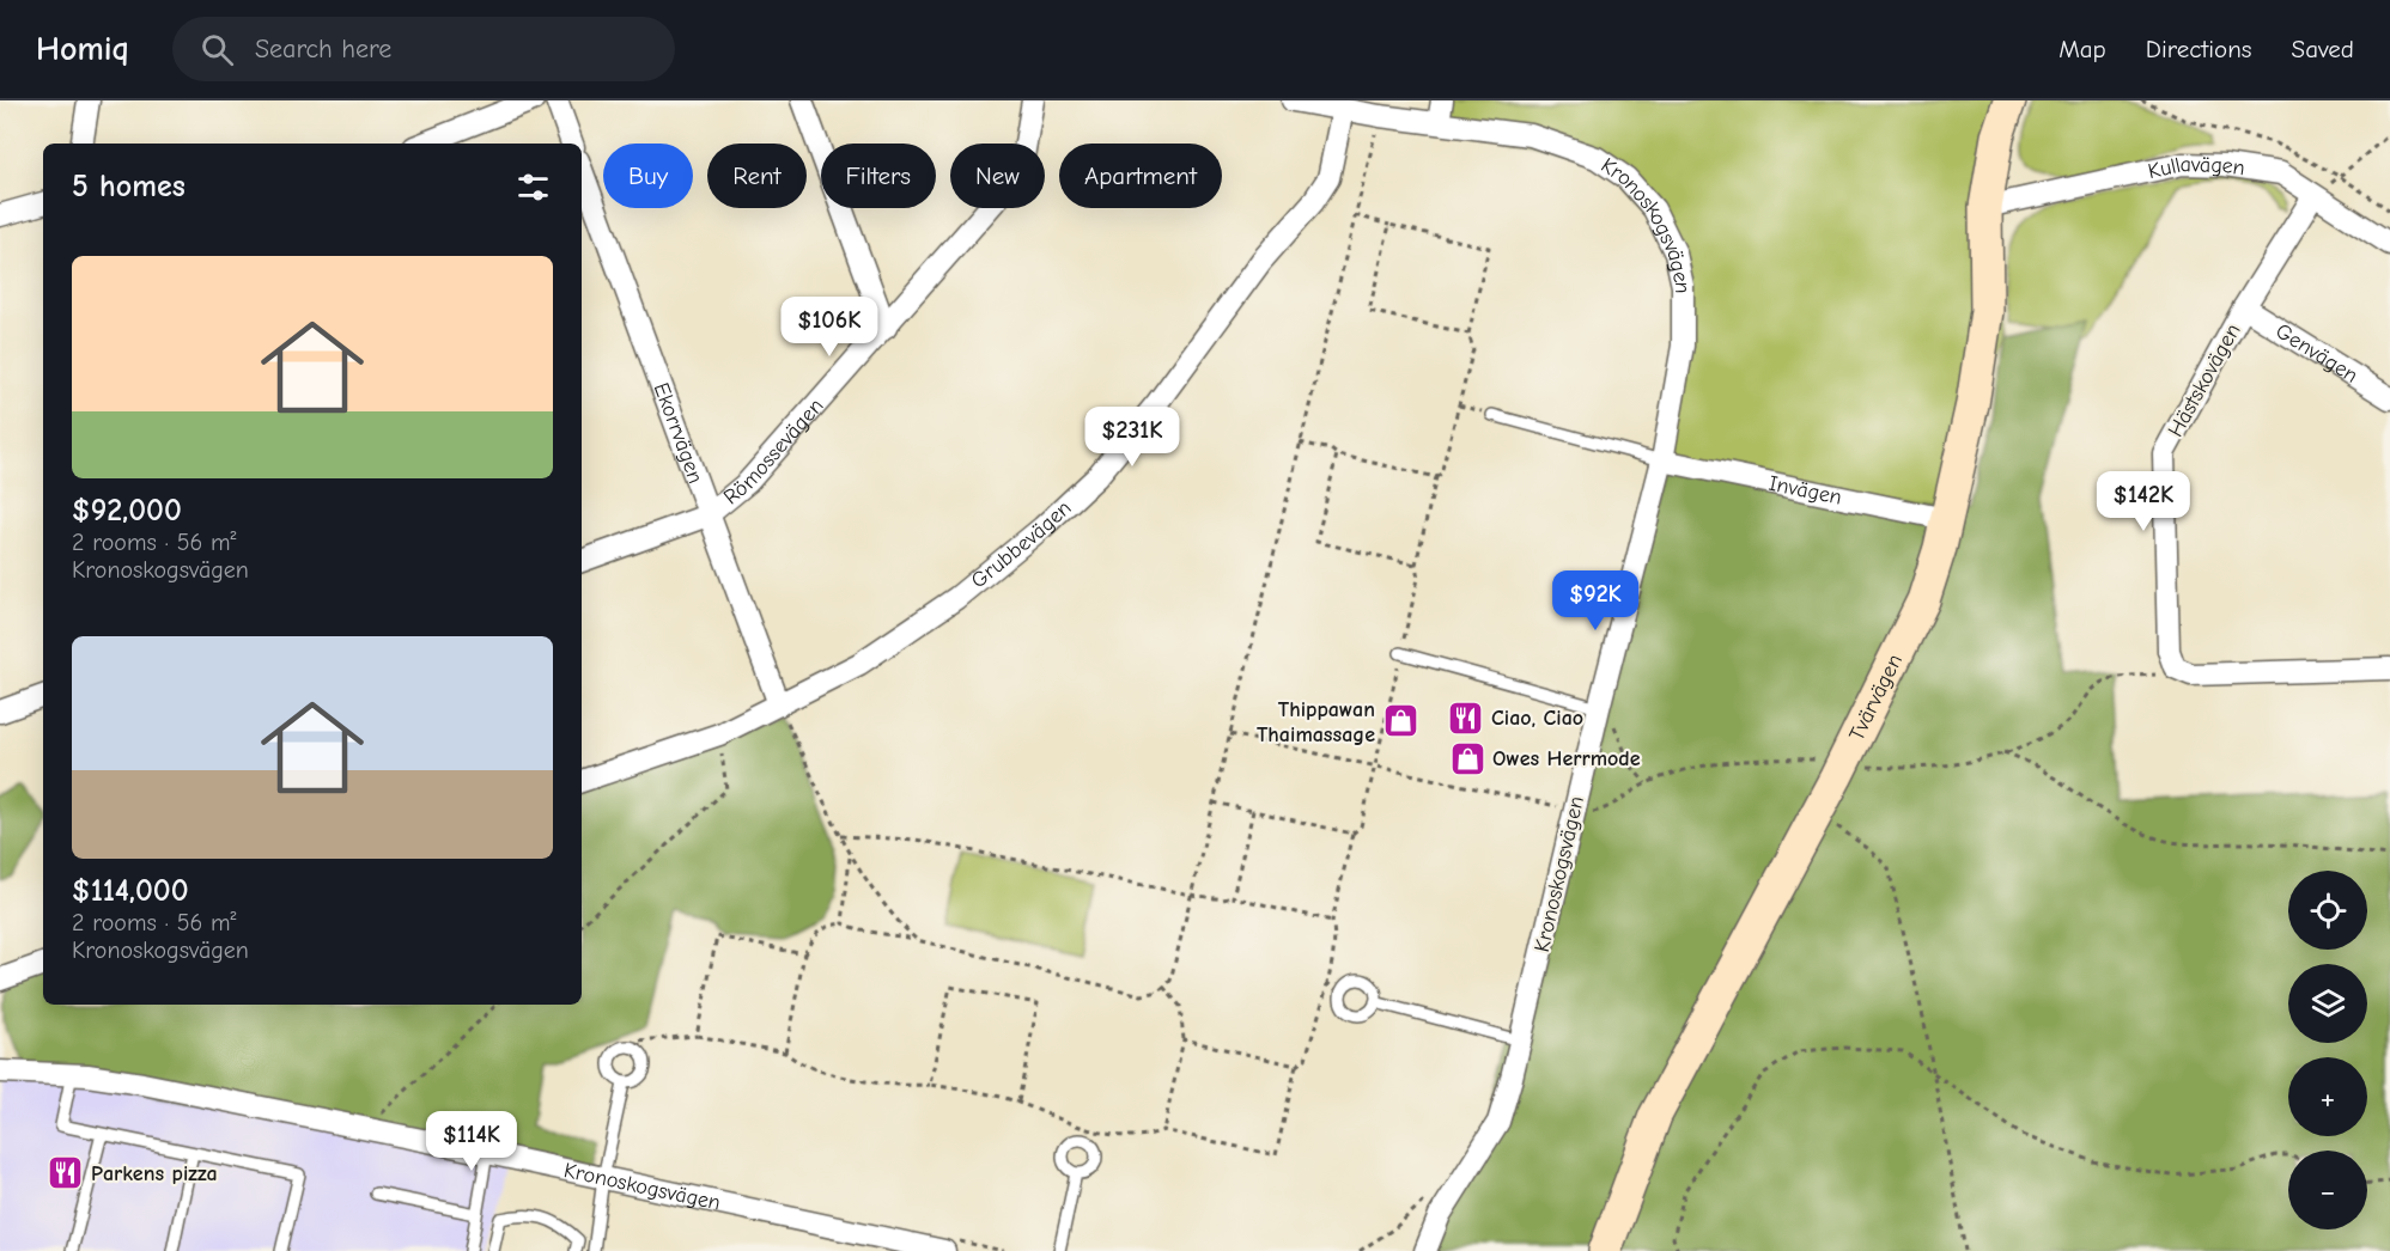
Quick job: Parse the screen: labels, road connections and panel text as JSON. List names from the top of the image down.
{
  "streets": {
    "street": [
      "Kullavägen",
      "Kronoskogsvägen",
      "Genvägen",
      "Hästskovägen",
      "Ekorrvägen",
      "Römossevägen",
      "Invägen",
      "Grubbevägen",
      "Tvärvägen"
    ]
  },
  "crossings": [
    ["Kullavägen", "Hästskovägen"],
    ["Kullavägen", "Tvärvägen"],
    ["Kronoskogsvägen", "Invägen"],
    ["Kronoskogsvägen", "Grubbevägen"],
    ["Genvägen", "Hästskovägen"],
    ["Ekorrvägen", "Römossevägen"],
    ["Ekorrvägen", "Grubbevägen"],
    ["Invägen", "Tvärvägen"]
  ],
  "places": {
    "restaurant": ["Ciao, Ciao", "Parkens pizza"],
    "shop": ["Thippawan Thaimassage", "Owes Herrmode"]
  },
  "page": {
    "header": "Homiq",
    "search": "Search here",
    "nav": ["Map", "Directions", "Saved"],
    "chip": [
      "Buy",
      "Rent",
      "Filters",
      "New",
      "Apartment"
    ],
    "heading": "5 homes",
    "list": [
      {
        "name": "$92,000",
        "note": "2 rooms · 56 m² · Kronoskogsvägen"
      },
      {
        "name": "$114,000",
        "note": "2 rooms · 56 m² · Kronoskogsvägen"
      }
    ],
    "price": [
      "$106K",
      "$231K",
      "$142K",
      "$92K",
      "$114K"
    ],
    "map_buttons": ["+", "−"]
  }
}
